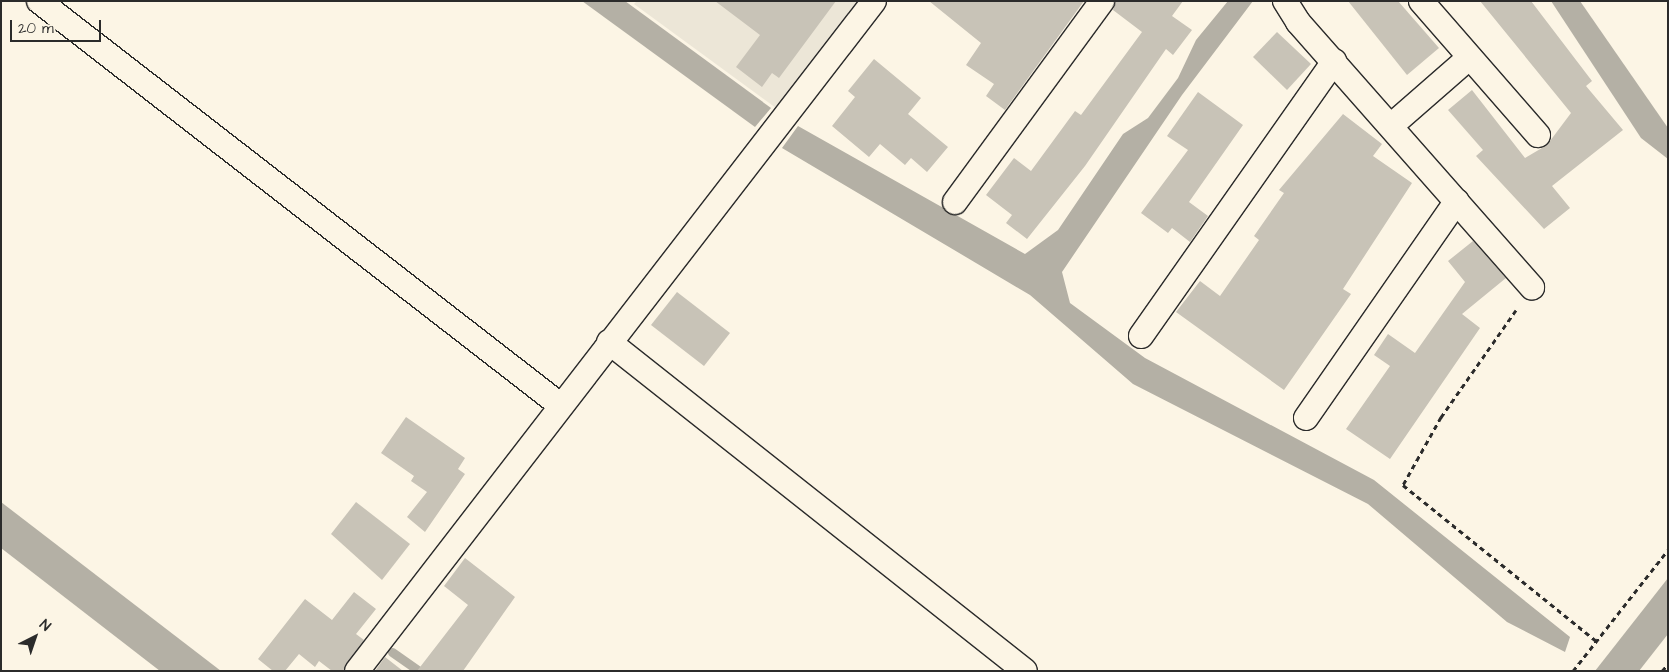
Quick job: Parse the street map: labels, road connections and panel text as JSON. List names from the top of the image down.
{
  "scale_bar": "20 m",
  "north": "top right"
}
